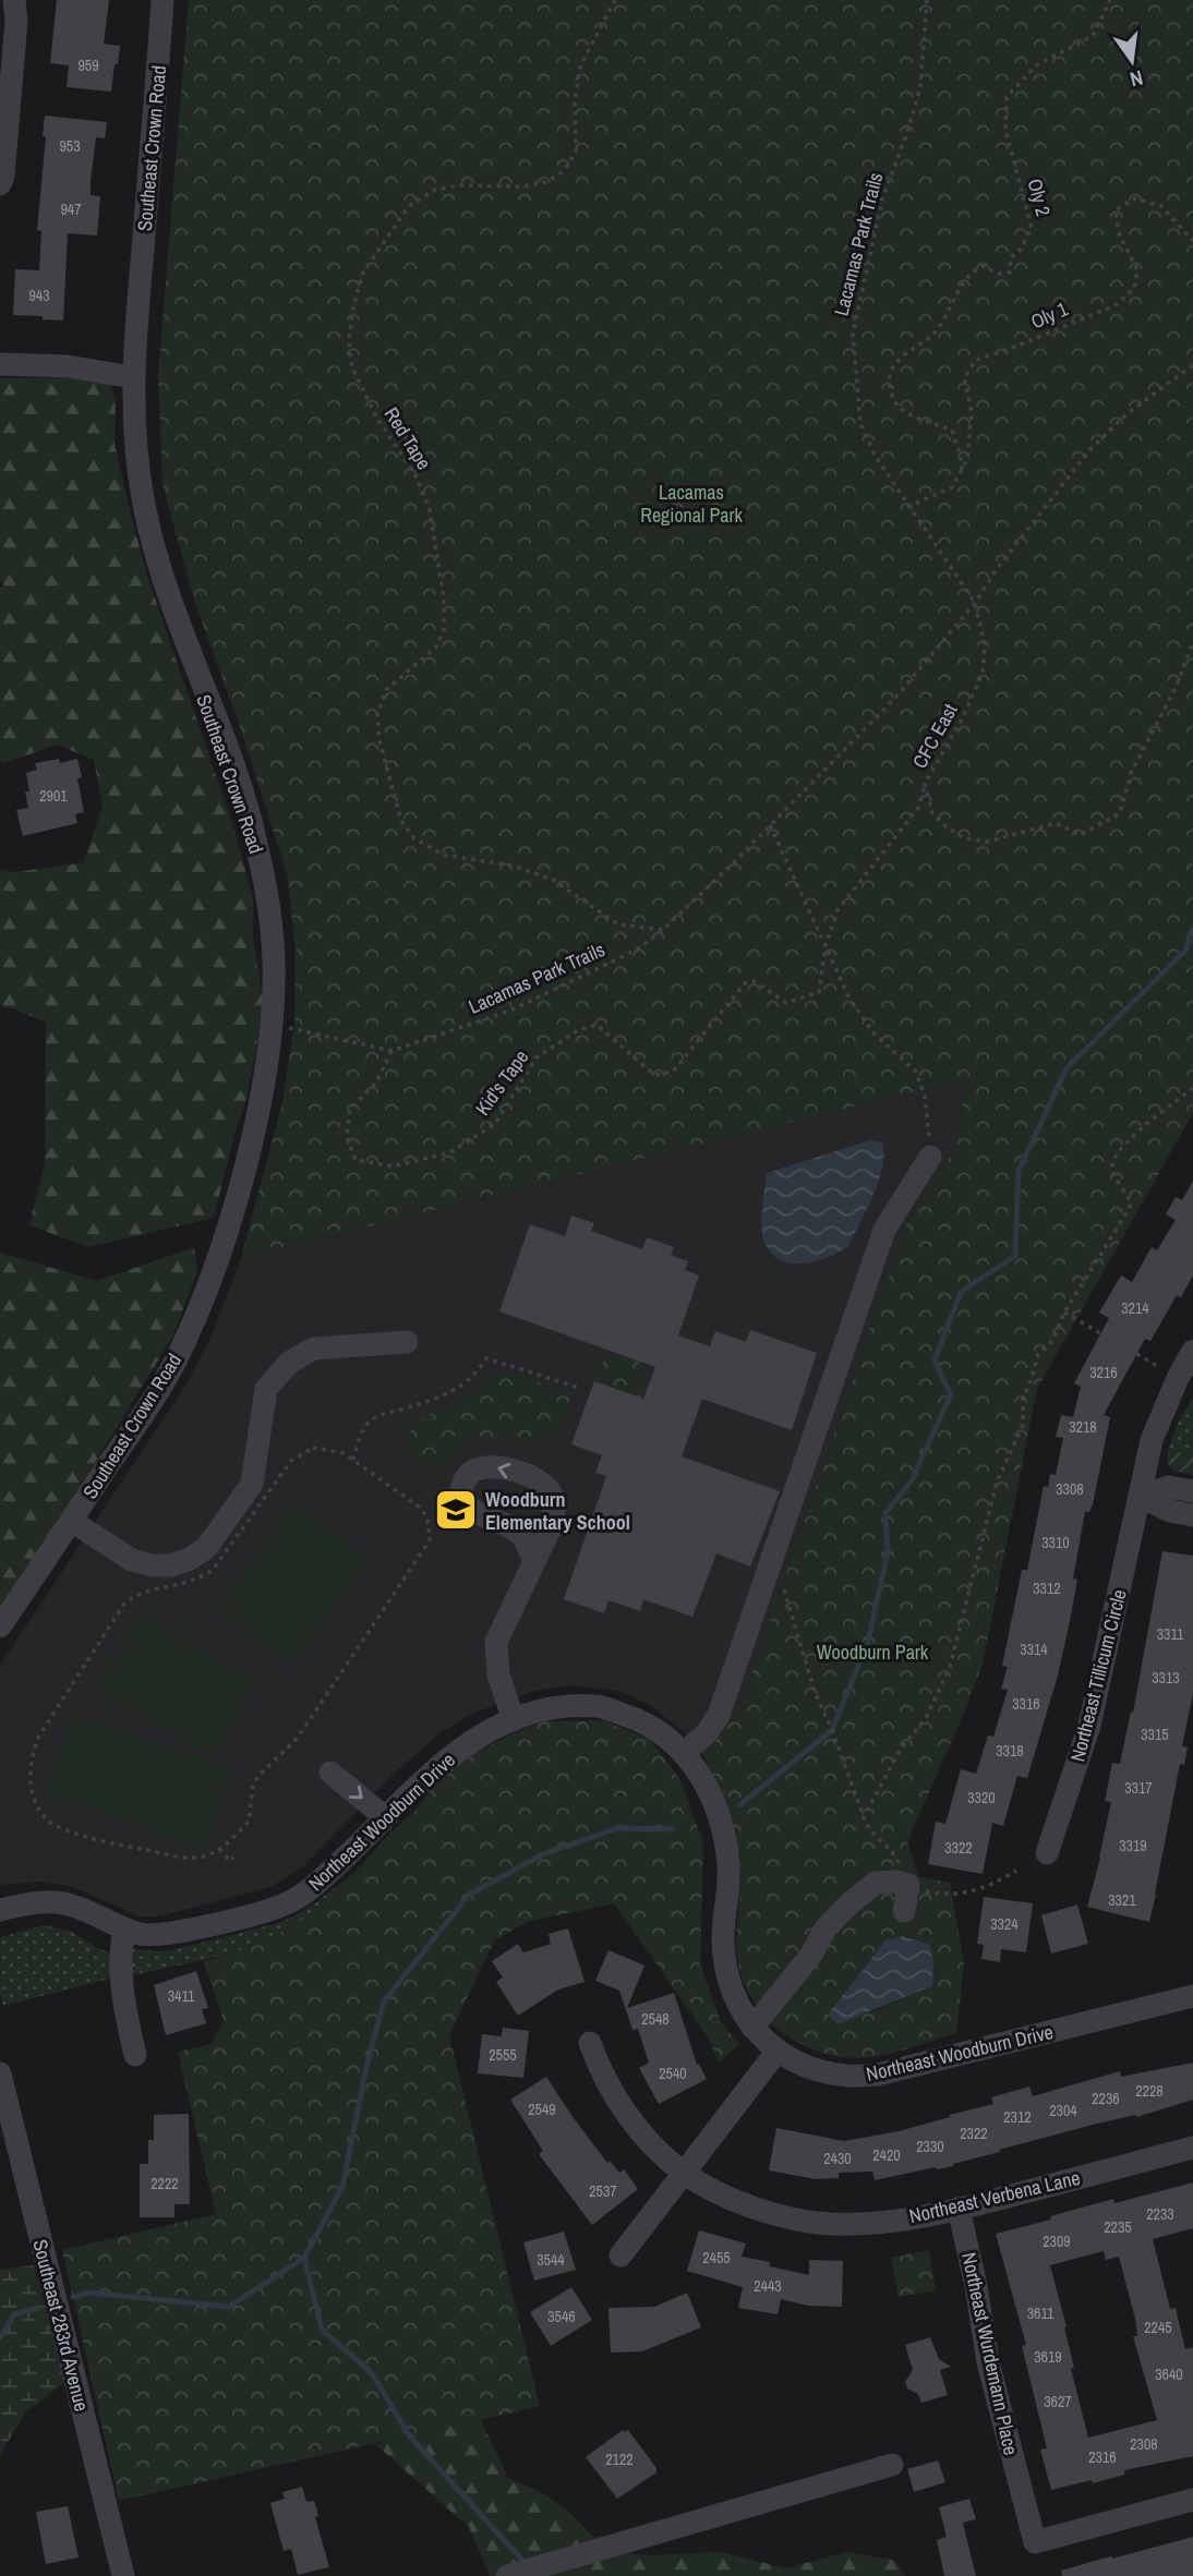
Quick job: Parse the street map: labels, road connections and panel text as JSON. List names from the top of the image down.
{
  "streets": {
    "street": [
      "Southeast Crown Road",
      "Northeast Tillicum Circle",
      "Northeast Woodburn Drive",
      "Northeast Verbena Lane",
      "Southeast 283rd Avenue",
      "Northeast Wurdemann Place"
    ],
    "path": [
      "Oly 2",
      "Lacamas Park Trails",
      "Oly 1",
      "Red Tape",
      "CFC East",
      "Kid's Tape"
    ]
  },
  "crossings": [
    ["Oly 2", "Oly 1"],
    ["Lacamas Park Trails", "Red Tape"],
    ["Lacamas Park Trails", "CFC East"],
    ["Lacamas Park Trails", "Kid's Tape"],
    ["Northeast Verbena Lane", "Northeast Wurdemann Place"]
  ],
  "parks": ["Lacamas Regional Park", "Woodburn Park"],
  "places": {
    "school or university": ["Woodburn Elementary School"]
  },
  "house_numbers": [
    "959",
    "953",
    "947",
    "943",
    "2901",
    "3214",
    "3216",
    "3218",
    "3308",
    "3310",
    "3312",
    "3311",
    "3314",
    "3313",
    "3316",
    "3315",
    "3318",
    "3317",
    "3320",
    "3319",
    "3322",
    "3321",
    "3324",
    "3411",
    "2548",
    "2555",
    "2540",
    "2228",
    "2236",
    "2549",
    "2304",
    "2312",
    "2322",
    "2330",
    "2420",
    "2430",
    "2222",
    "2537",
    "2233",
    "2235",
    "2309",
    "2455",
    "3544",
    "2443",
    "3611",
    "3546",
    "2245",
    "3619",
    "3640",
    "3627",
    "2308",
    "2316",
    "2122"
  ],
  "north": "bottom"
}
